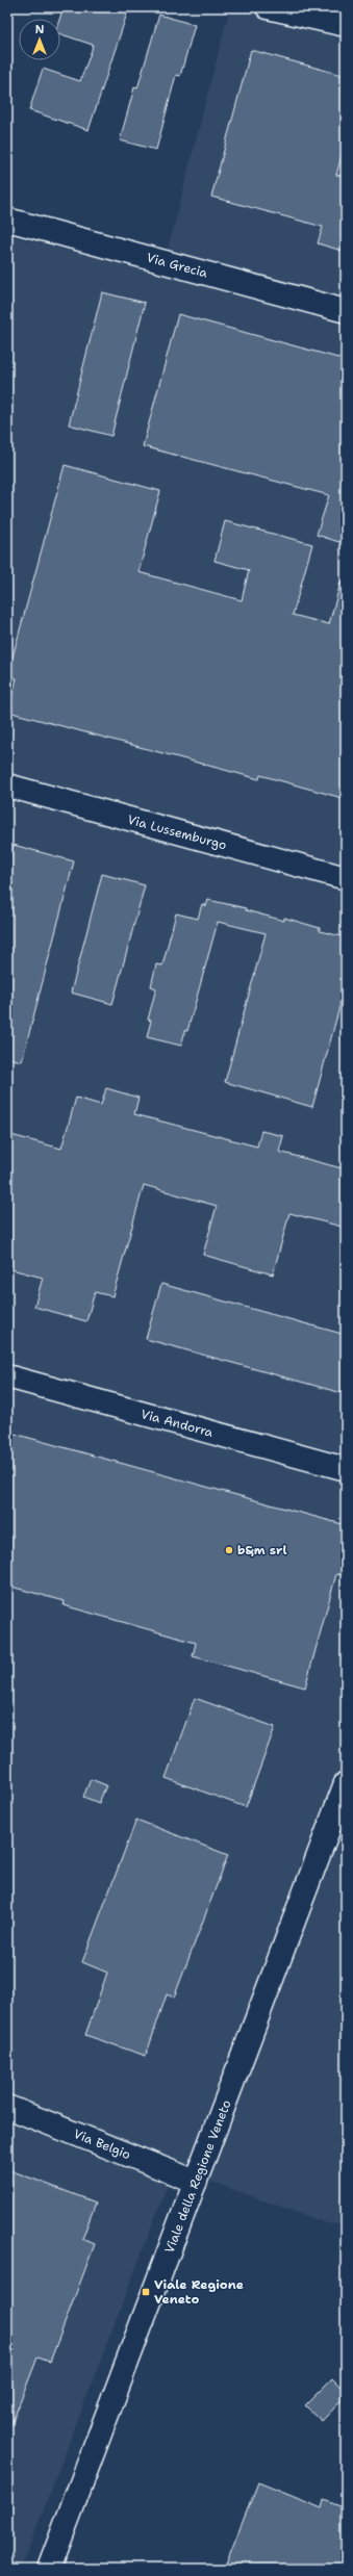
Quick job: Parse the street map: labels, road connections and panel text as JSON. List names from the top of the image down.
{
  "streets": {
    "street": [
      "Via Grecia",
      "Via Lussemburgo",
      "Via Andorra",
      "Via Belgio",
      "Viale della Regione Veneto"
    ]
  },
  "crossings": [
    ["Via Belgio", "Viale della Regione Veneto"]
  ],
  "places": {
    "other": ["b&m srl"],
    "transit": ["Viale Regione Veneto"]
  },
  "north": "top"
}
